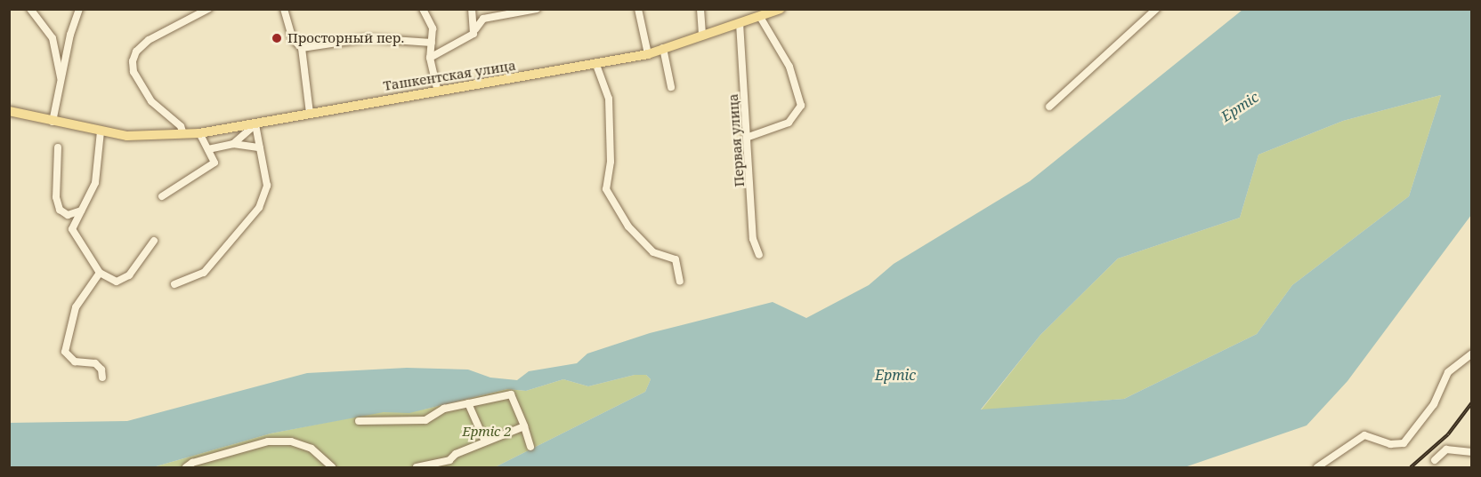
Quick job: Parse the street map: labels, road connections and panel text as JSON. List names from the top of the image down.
{
  "streets": {
    "main road": ["Ташкентская улица"],
    "street": ["Первая улица"]
  },
  "crossings": [
    ["Ташкентская улица", "Первая улица"]
  ],
  "water": ["Ертіс"],
  "parks": ["Ертіс 2"],
  "places": ["Просторный пер."]
}
